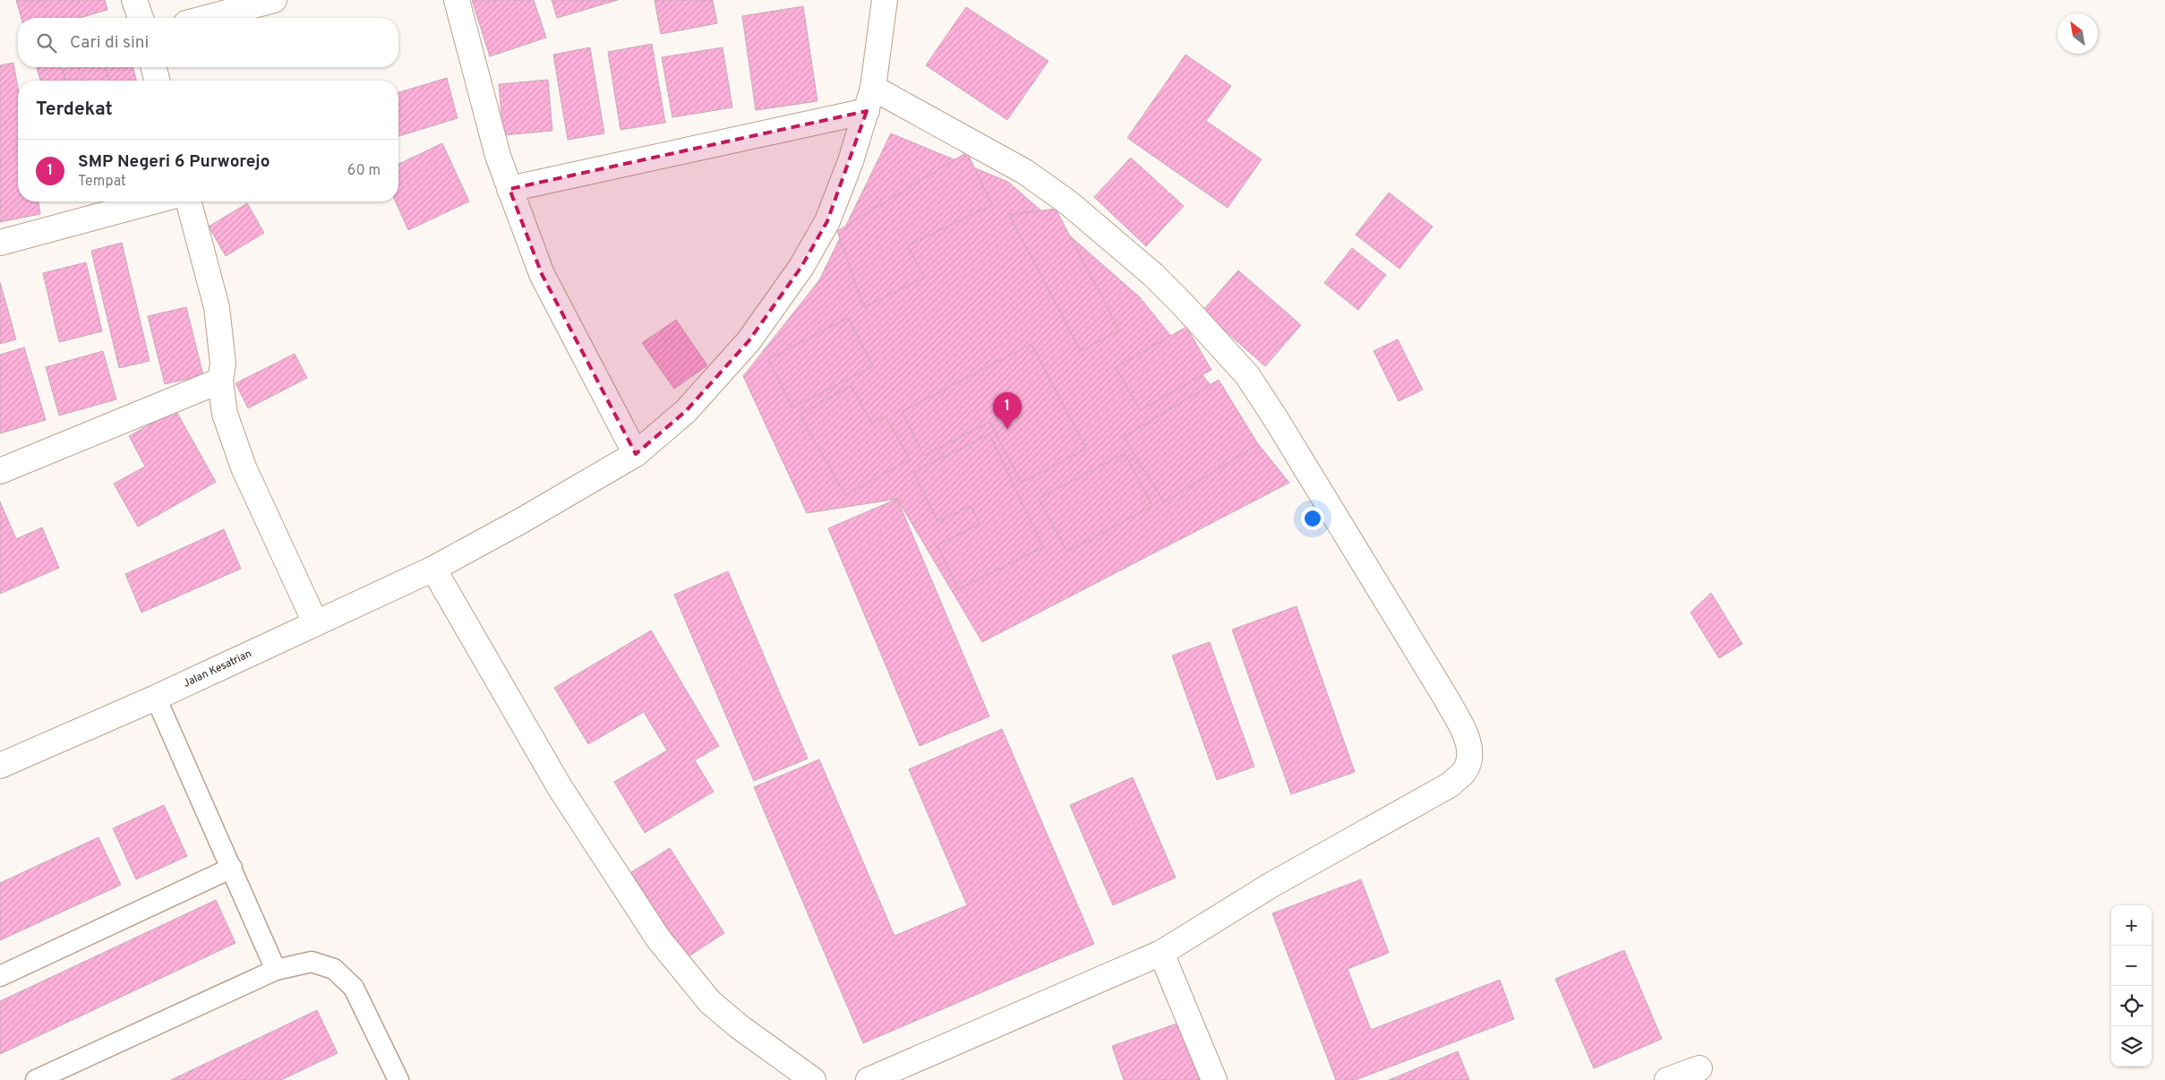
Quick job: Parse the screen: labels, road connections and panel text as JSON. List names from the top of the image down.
{
  "streets": {
    "street": ["Jalan Kesatrian"]
  },
  "north": "top left",
  "page": {
    "search": "Cari di sini",
    "heading": "Terdekat",
    "list": [
      {
        "mark": "1",
        "name": "SMP Negeri 6 Purworejo",
        "note": "Tempat",
        "value": "60 m"
      }
    ],
    "pins": "1",
    "map_buttons": ["+", "−"]
  }
}
